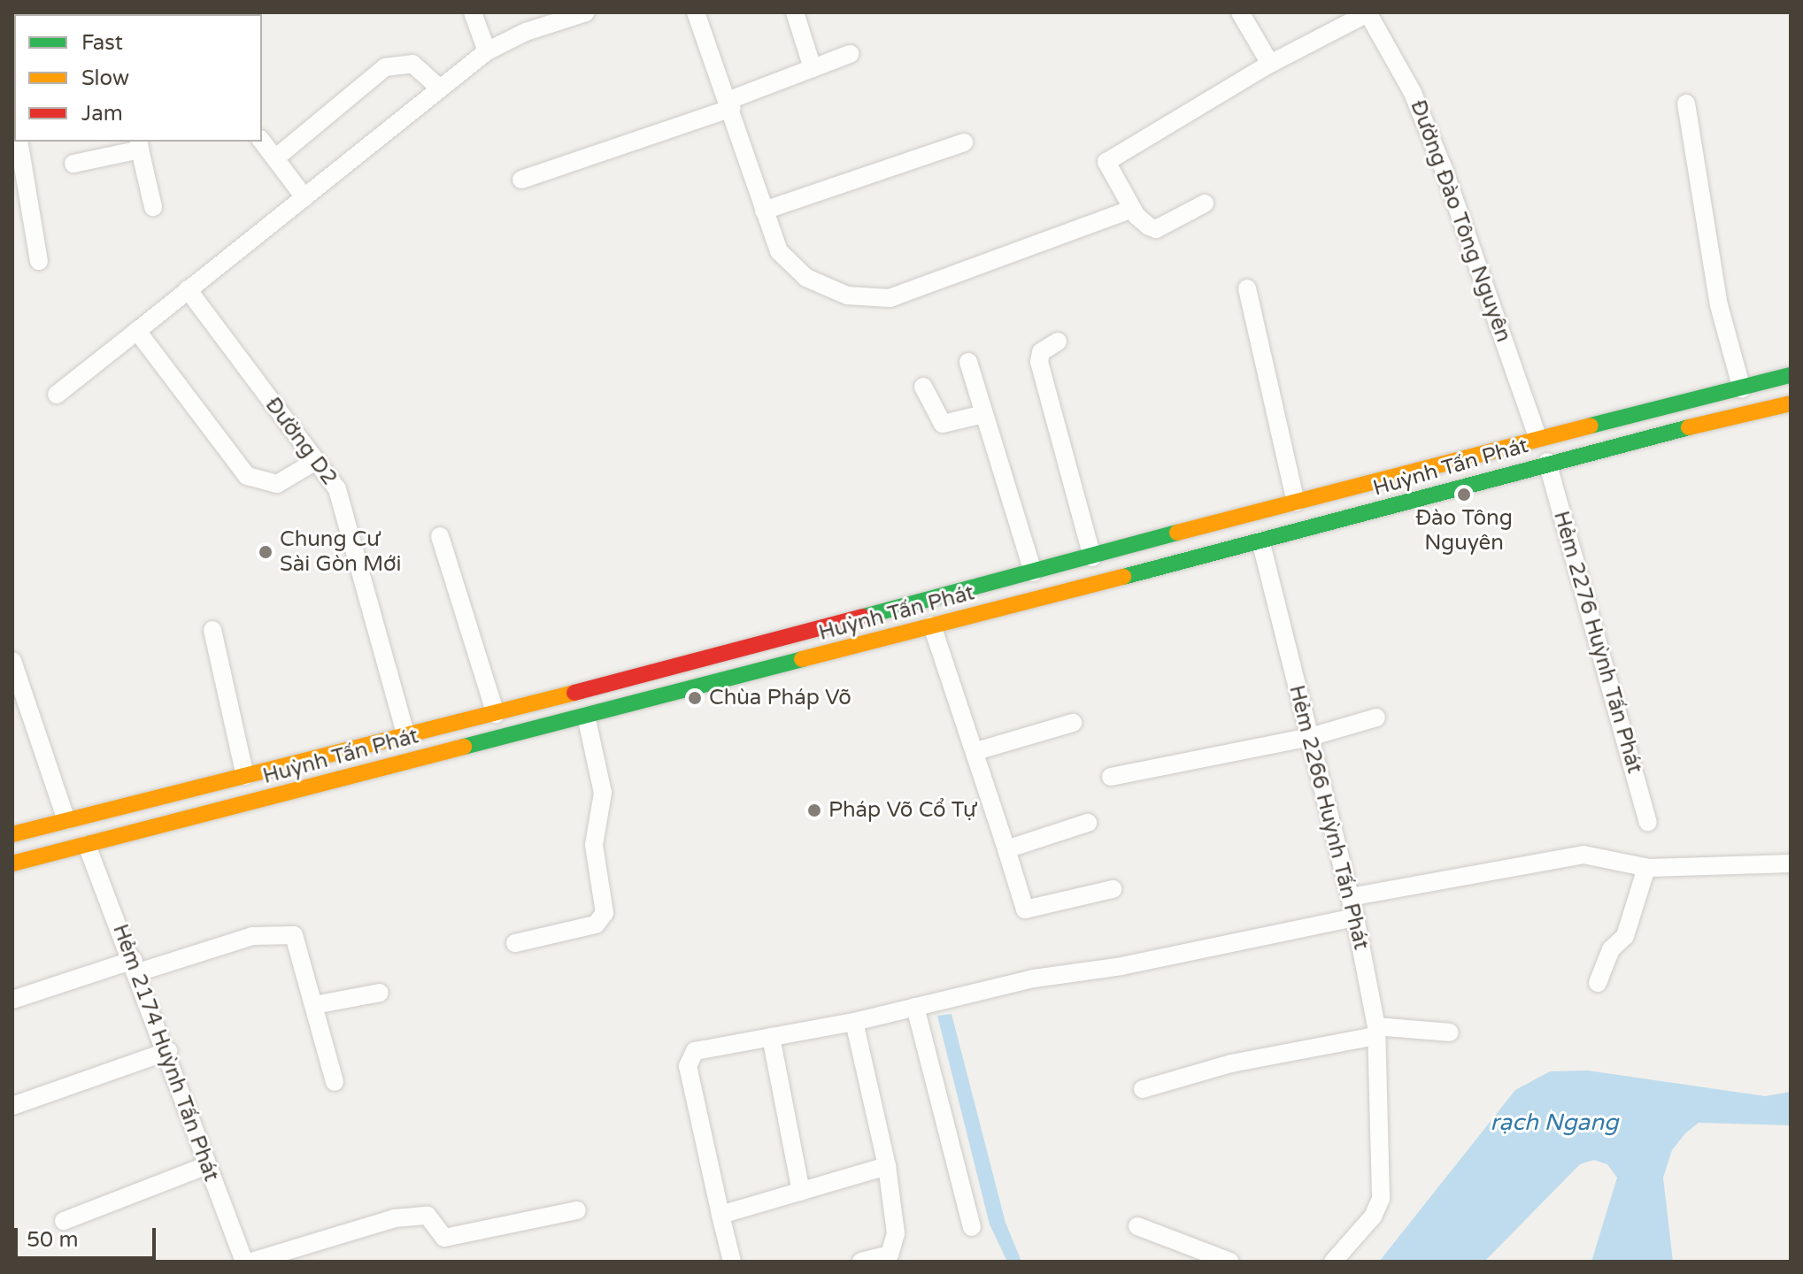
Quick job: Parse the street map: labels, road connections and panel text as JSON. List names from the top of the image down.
{
  "streets": {
    "main road": ["Huỳnh Tấn Phát"],
    "street": [
      "Đường Đào Tông Nguyên",
      "Đường D2",
      "Hẻm 2276 Huỳnh Tấn Phát",
      "Hẻm 2266 Huỳnh Tấn Phát",
      "Hẻm 2174 Huỳnh Tấn Phát"
    ]
  },
  "crossings": [
    ["Đường Đào Tông Nguyên", "Huỳnh Tấn Phát"],
    ["Đường D2", "Huỳnh Tấn Phát"],
    ["Huỳnh Tấn Phát", "Hẻm 2276 Huỳnh Tấn Phát"],
    ["Huỳnh Tấn Phát", "Hẻm 2266 Huỳnh Tấn Phát"],
    ["Huỳnh Tấn Phát", "Hẻm 2174 Huỳnh Tấn Phát"]
  ],
  "water": ["rạch Ngang"],
  "places": [
    "Đào Tông Nguyên",
    "Chung Cư Sài Gòn Mới",
    "Chùa Pháp Võ",
    "Pháp Võ Cổ Tự"
  ],
  "legend": ["Fast", "Slow", "Jam"],
  "scale_bar": "50 m"
}
